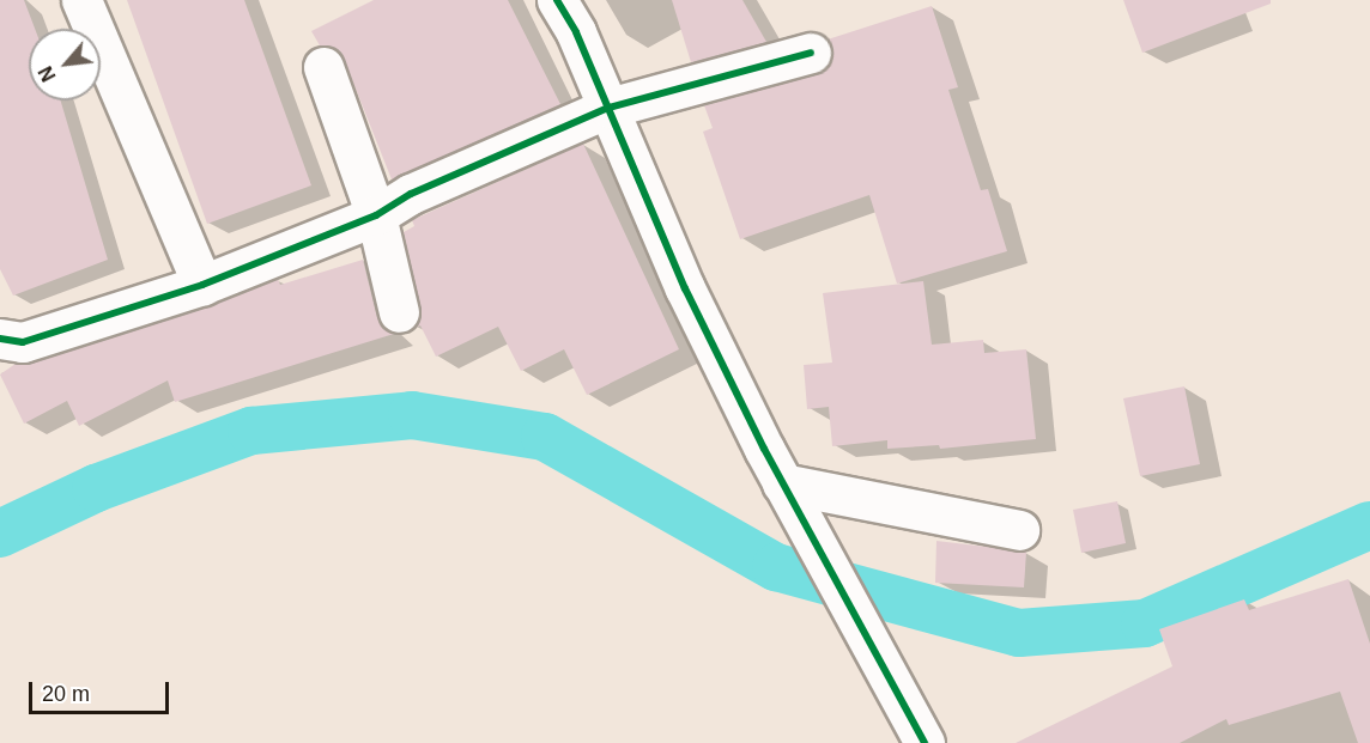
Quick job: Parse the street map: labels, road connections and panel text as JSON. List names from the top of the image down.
{
  "scale_bar": "20 m",
  "north": "bottom left"
}
